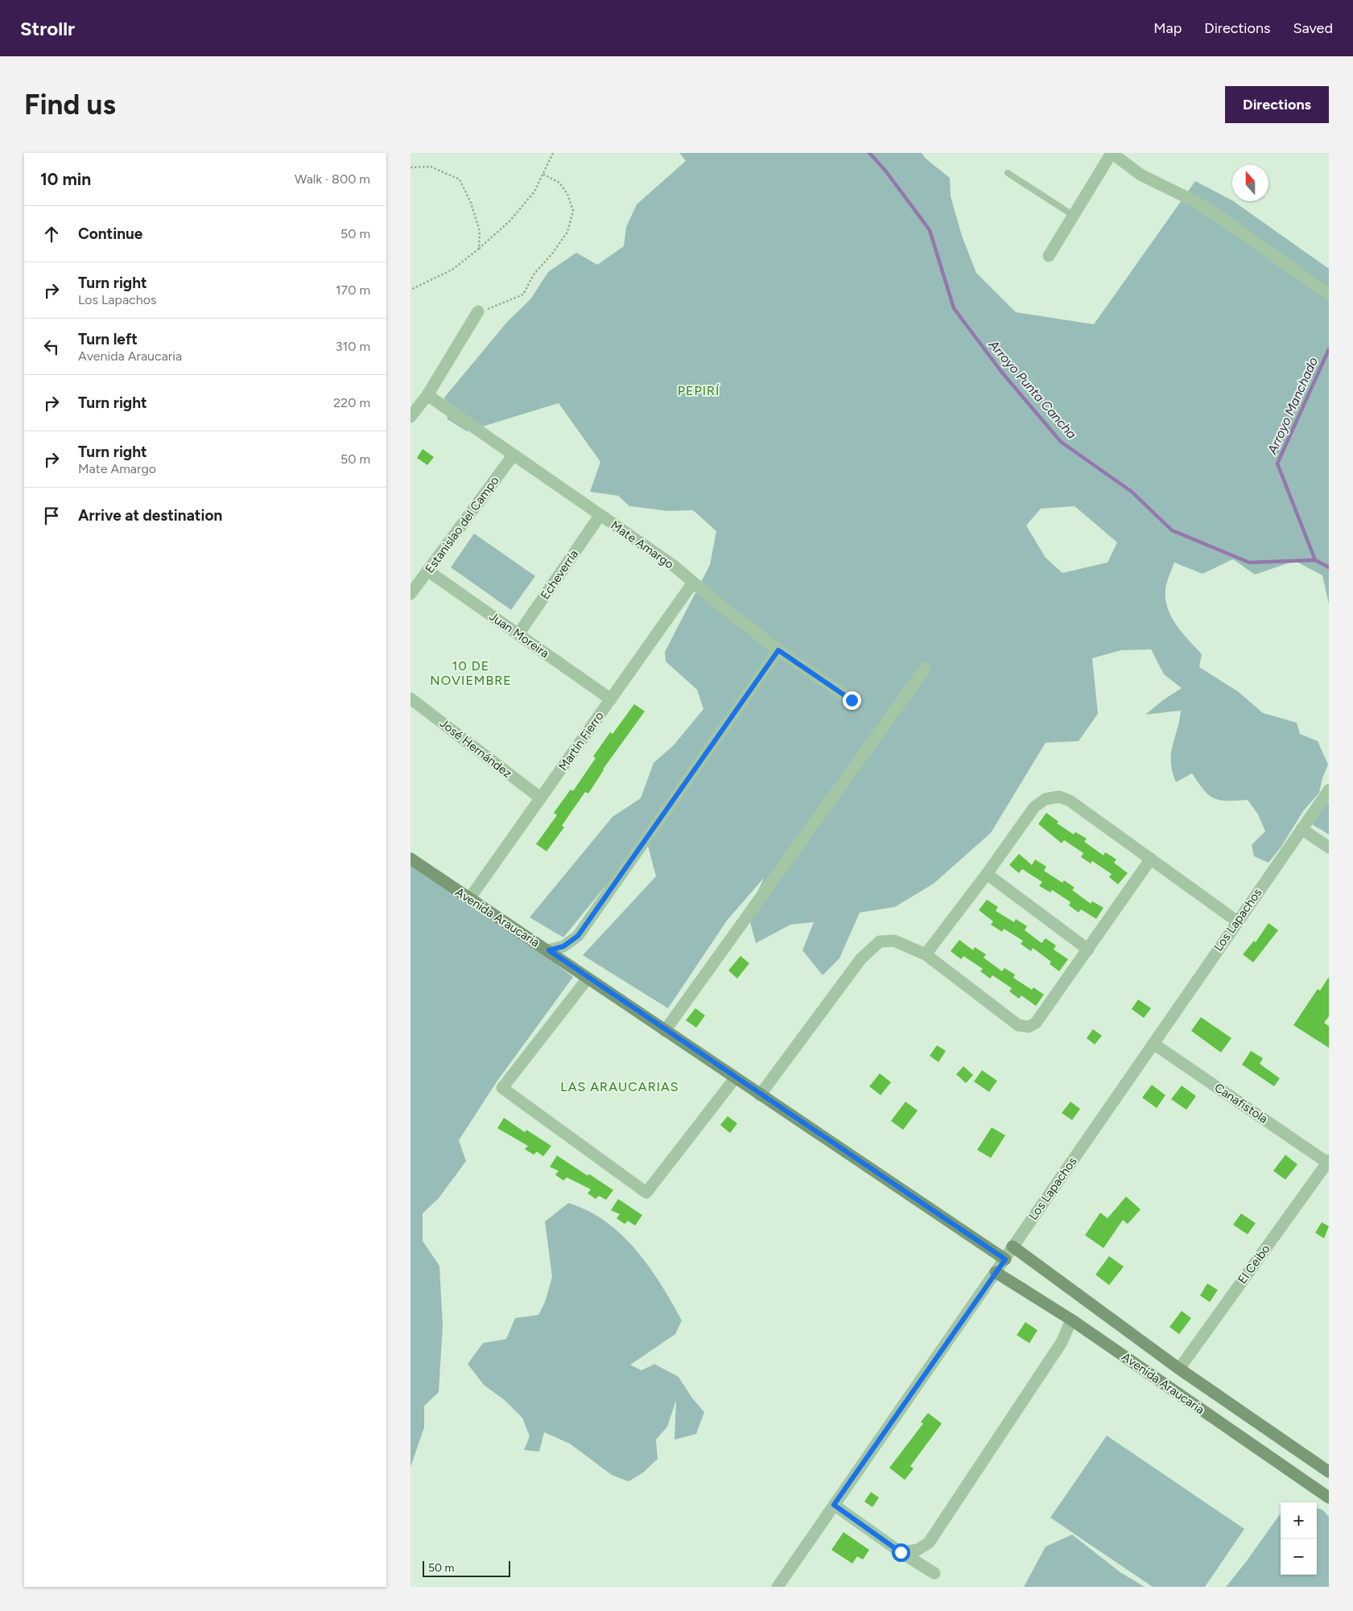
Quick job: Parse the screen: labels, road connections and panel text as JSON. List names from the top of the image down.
{
  "streets": {
    "main road": ["Avenida Araucaria"],
    "street": [
      "Estanislao del Campo",
      "Mate Amargo",
      "Echeverría",
      "Juan Moreira",
      "Martín Fierro",
      "José Hernández",
      "Los Lapachos",
      "Canafistola",
      "El Ceibo"
    ]
  },
  "crossings": [
    ["Estanislao del Campo", "Mate Amargo"],
    ["Estanislao del Campo", "Juan Moreira"],
    ["Mate Amargo", "Echeverría"],
    ["Mate Amargo", "Martín Fierro"],
    ["Echeverría", "Juan Moreira"],
    ["Juan Moreira", "Martín Fierro"],
    ["Martín Fierro", "José Hernández"],
    ["Martín Fierro", "Avenida Araucaria"],
    ["Avenida Araucaria", "Los Lapachos"],
    ["Avenida Araucaria", "El Ceibo"],
    ["Los Lapachos", "Canafistola"],
    ["Canafistola", "El Ceibo"]
  ],
  "districts": ["PEPIRÍ", "10 DE NOVIEMBRE", "LAS ARAUCARIAS"],
  "water": ["Arroyo Punta Cancha", "Arroyo Manchado"],
  "scale_bar": "50 m",
  "north": "top",
  "page": {
    "header": "Strollr",
    "nav": ["Map", "Directions", "Saved"],
    "buttons": "Directions",
    "title": "Find us",
    "heading": ["10 min", "Walk · 800 m"],
    "list": [
      ["Continue", "50 m"],
      ["Turn right", "Los Lapachos", "170 m"],
      ["Turn left", "Avenida Araucaria", "310 m"],
      ["Turn right", "220 m"],
      ["Turn right", "Mate Amargo", "50 m"],
      "Arrive at destination"
    ],
    "map_buttons": ["+", "−"],
    "scale": "50 m"
  }
}
